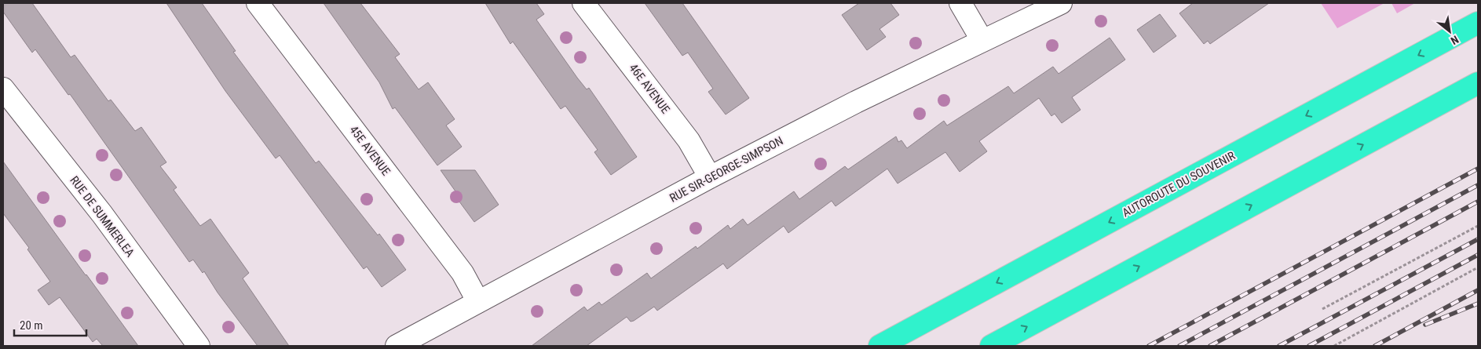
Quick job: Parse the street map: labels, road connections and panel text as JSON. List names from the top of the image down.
{
  "streets": {
    "highway": ["AUTOROUTE DU SOUVENIR"],
    "street": [
      "46E AVENUE",
      "45E AVENUE",
      "RUE SIR-GEORGE-SIMPSON",
      "RUE DE SUMMERLEA"
    ]
  },
  "crossings": [
    ["46E AVENUE", "RUE SIR-GEORGE-SIMPSON"],
    ["45E AVENUE", "RUE SIR-GEORGE-SIMPSON"]
  ],
  "scale_bar": "20 m",
  "north": "bottom right"
}
